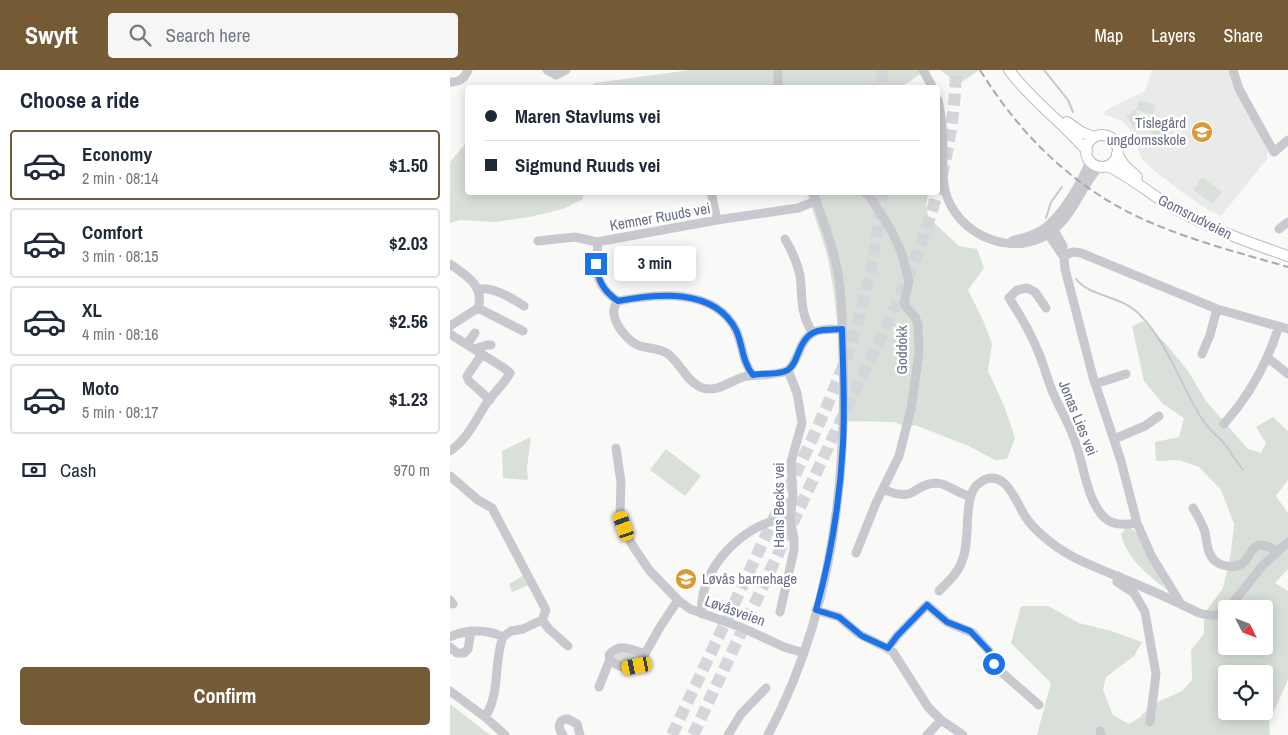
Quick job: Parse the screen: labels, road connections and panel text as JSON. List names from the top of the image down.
{
  "streets": {
    "main road": ["Gomsrudveien"],
    "street": [
      "Kemner Ruuds vei",
      "Goddokk",
      "Jonas Lies vei",
      "Hans Becks vei",
      "Løvåsveien"
    ]
  },
  "places": {
    "school or university": ["Tislegård ungdomsskole", "Løvås barnehage"]
  },
  "north": "bottom right",
  "page": {
    "header": "Swyft",
    "search": "Search here",
    "nav": ["Map", "Layers", "Share"],
    "heading": "Choose a ride",
    "banner": ["Maren Stavlums vei", "Sigmund Ruuds vei"],
    "list": [
      {
        "name": "Economy",
        "note": "2 min · 08:14",
        "value": "$1.50"
      },
      {
        "name": "Comfort",
        "note": "3 min · 08:15",
        "value": "$2.03"
      },
      {
        "name": "XL",
        "note": "4 min · 08:16",
        "value": "$2.56"
      },
      {
        "name": "Moto",
        "note": "5 min · 08:17",
        "value": "$1.23"
      }
    ],
    "bubble": "3 min",
    "pay": ["Cash", "970 m"],
    "buttons": "Confirm"
  }
}
